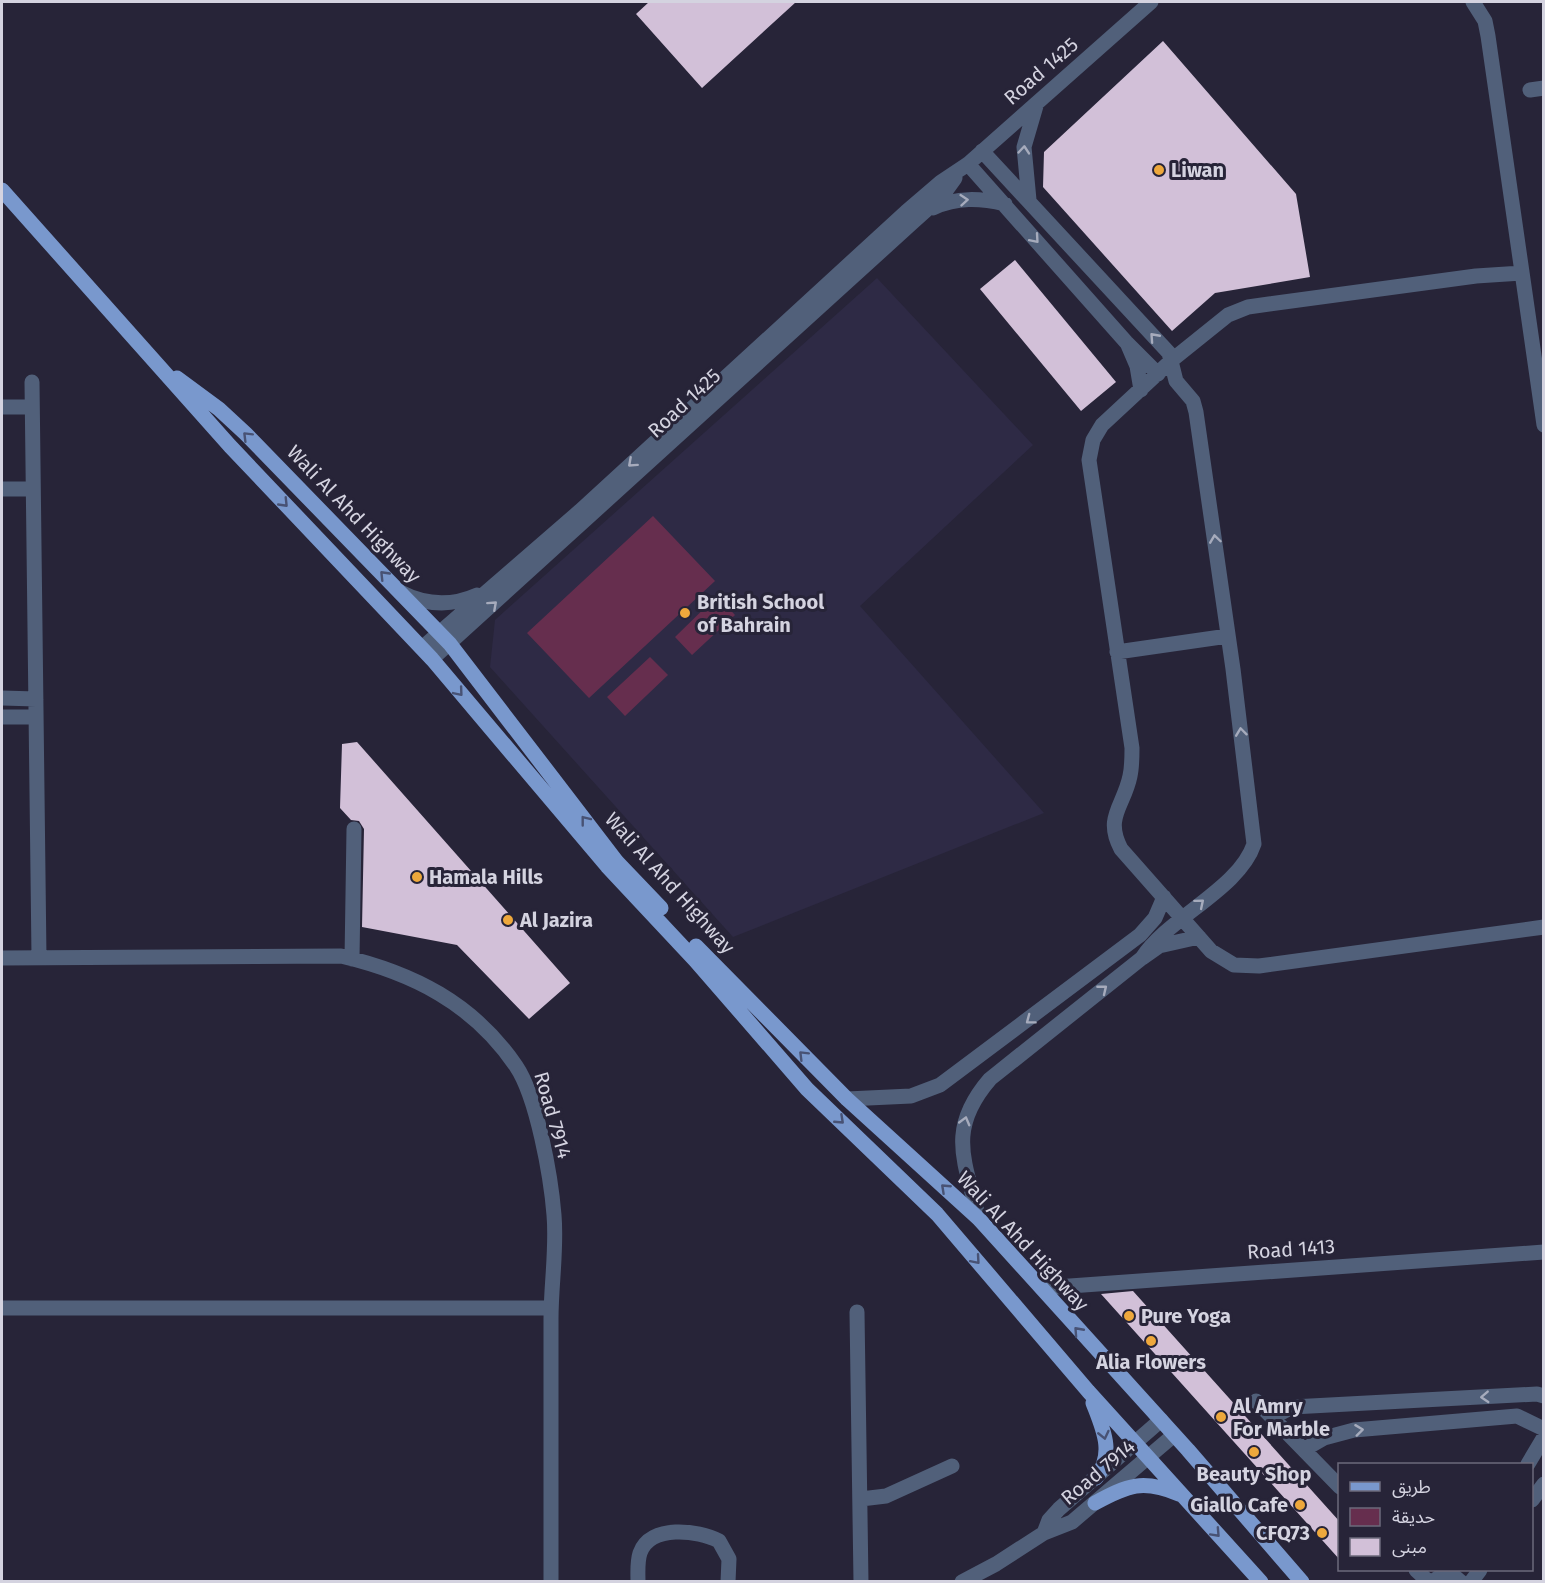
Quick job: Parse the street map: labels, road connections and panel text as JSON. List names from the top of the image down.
{
  "streets": {
    "main road": ["Wali Al Ahd Highway"],
    "street": ["Road 1425", "Road 7914", "Road 1413"]
  },
  "crossings": [
    ["Road 1425", "Wali Al Ahd Highway"],
    ["Wali Al Ahd Highway", "Road 7914"],
    ["Wali Al Ahd Highway", "Road 1413"]
  ],
  "places": [
    "Liwan",
    "British School of Bahrain",
    "Hamala Hills",
    "Al Jazira",
    "Pure Yoga",
    "Alia Flowers",
    "Al Amry For Marble",
    "Beauty Shop",
    "Giallo Cafe",
    "CFQ73"
  ],
  "legend": ["طريق", "حديقة", "مبنى"]
}
